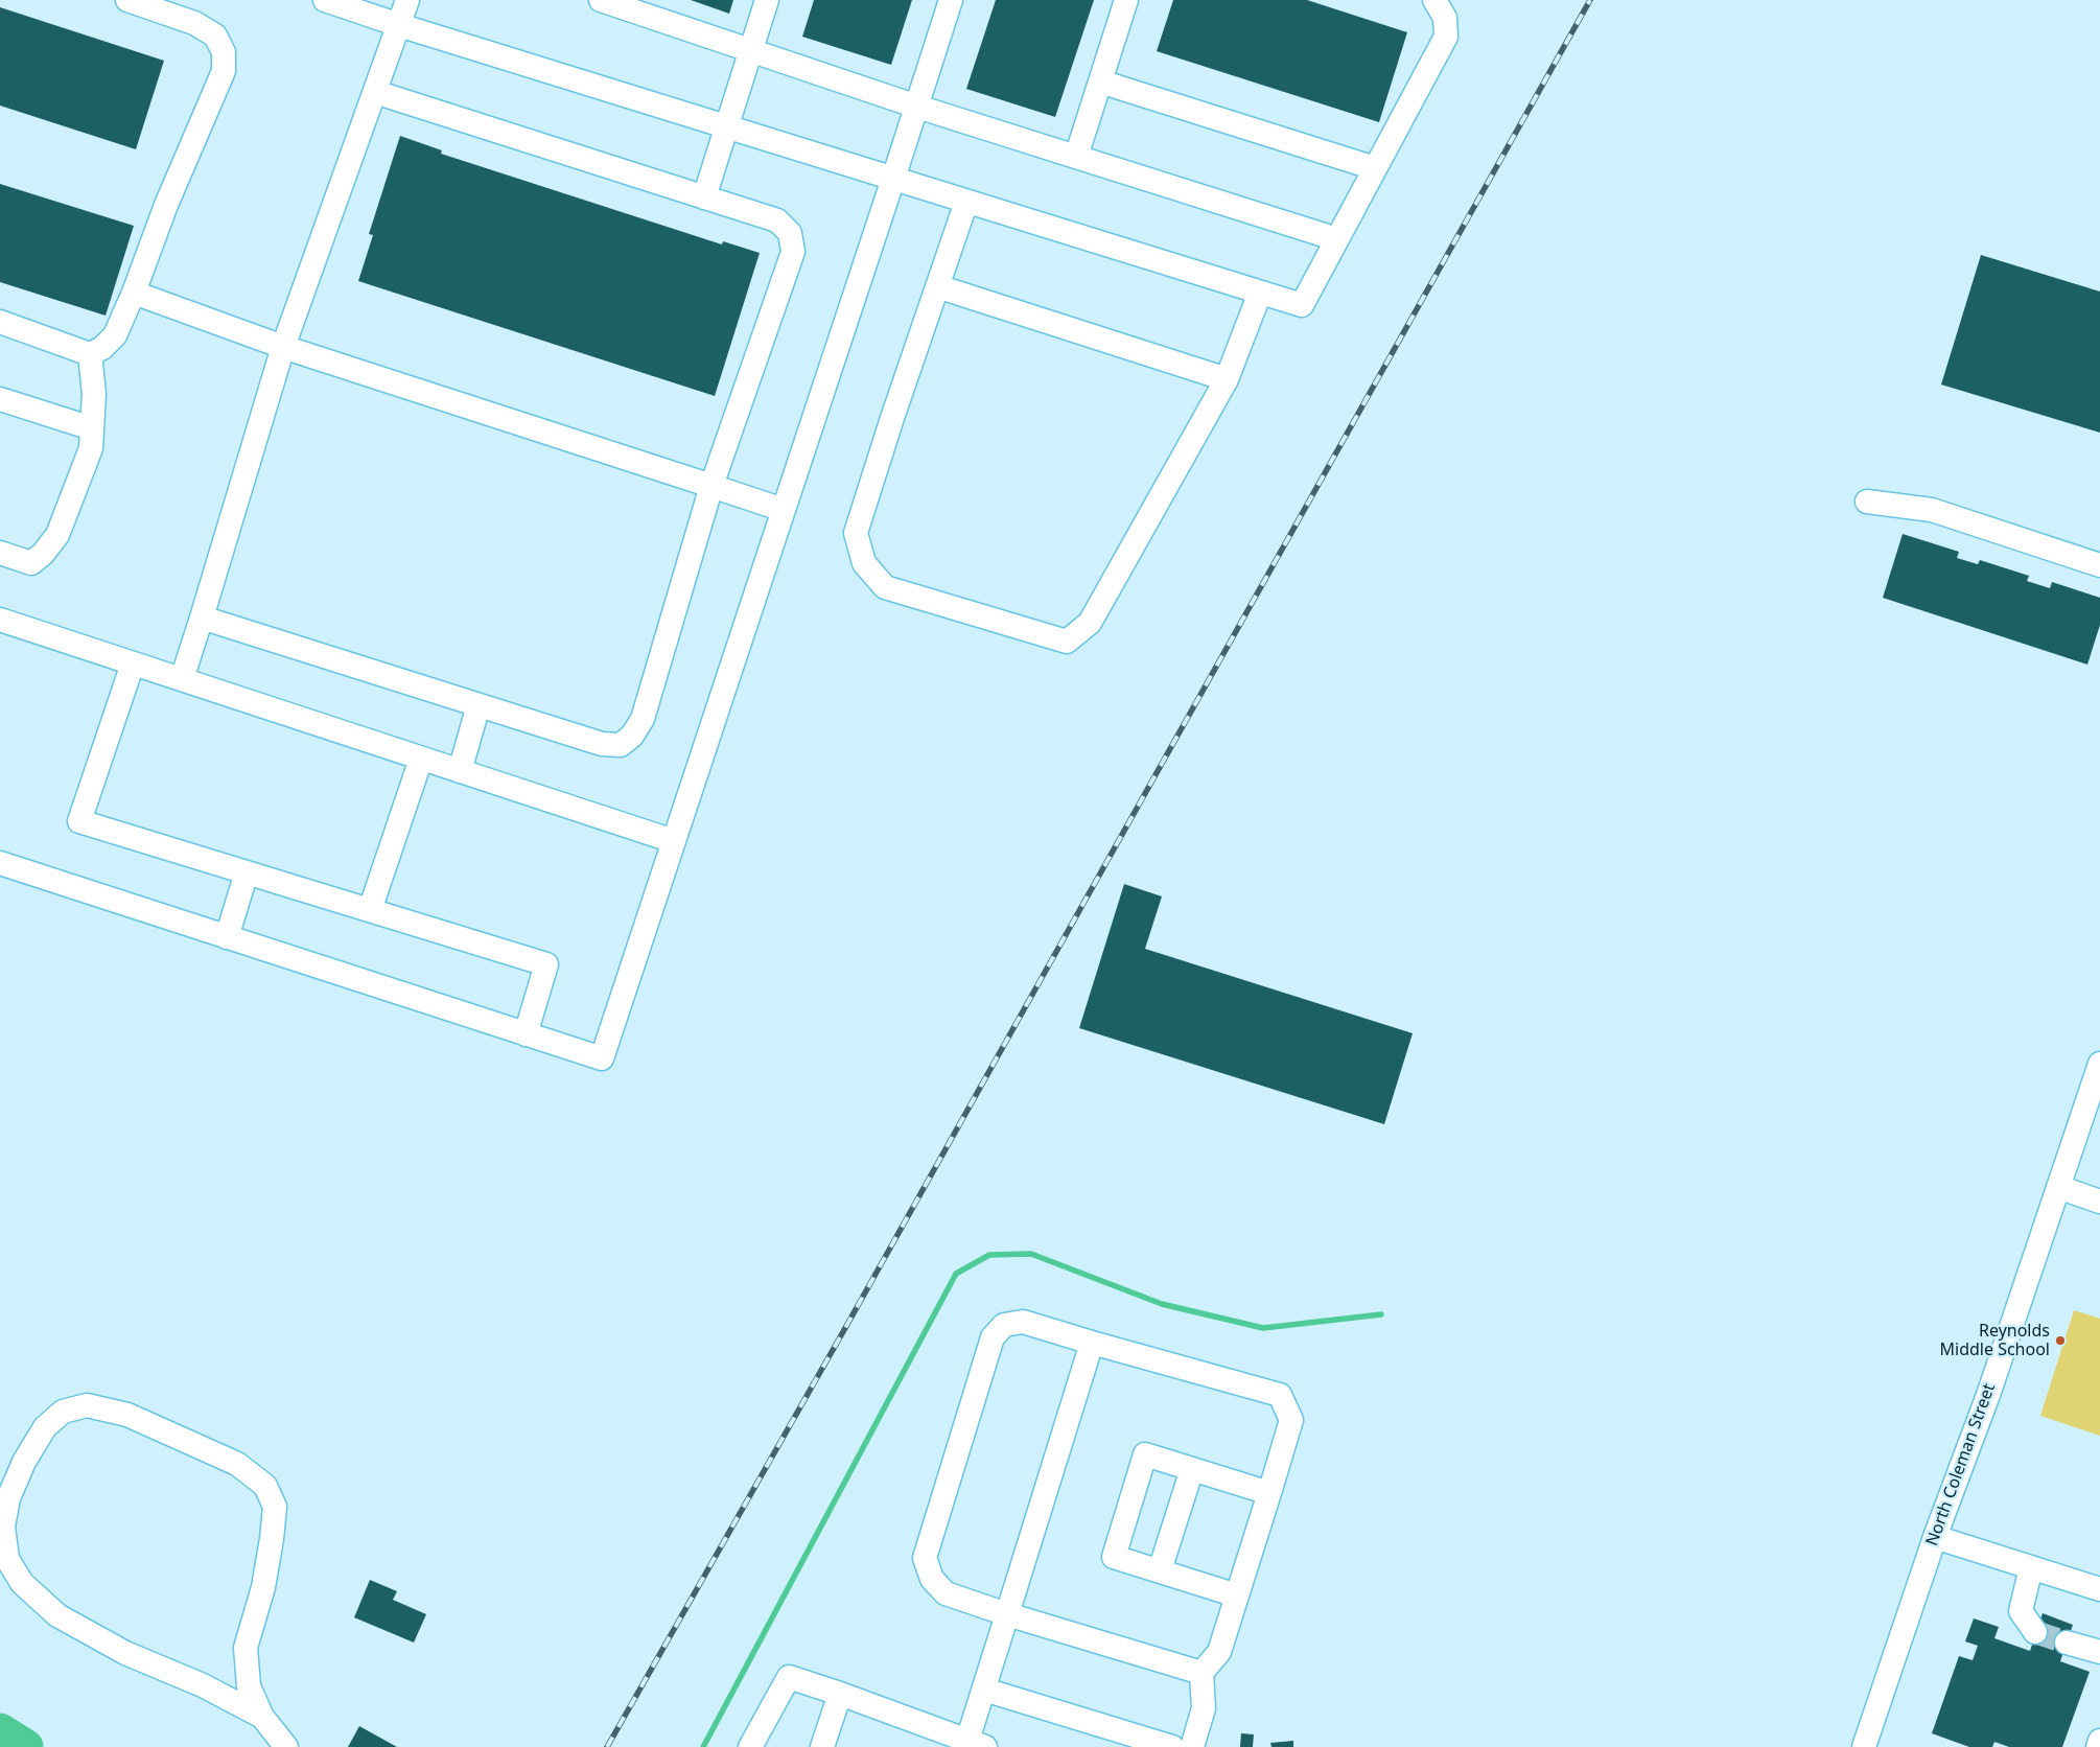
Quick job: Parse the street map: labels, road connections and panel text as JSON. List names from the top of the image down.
{
  "streets": {
    "street": ["North Coleman Street"]
  },
  "places": ["Reynolds Middle School"]
}
